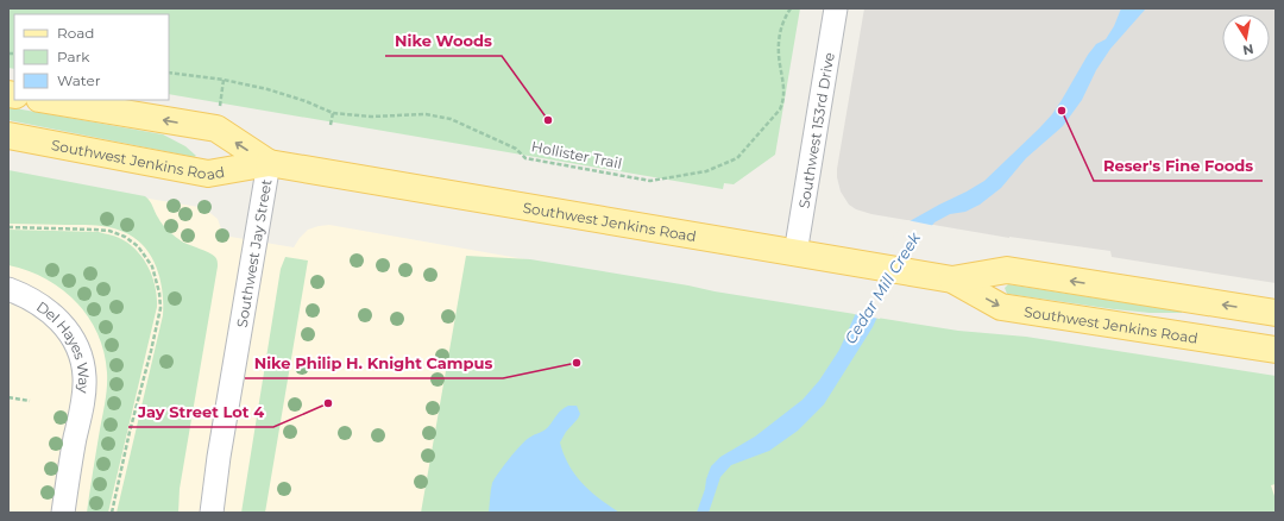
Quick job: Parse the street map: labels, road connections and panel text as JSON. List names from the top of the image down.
{
  "streets": {
    "main road": ["Southwest Jenkins Road"],
    "street": ["Southwest 153rd Drive", "Southwest Jay Street", "Del Hayes Way"],
    "path": ["Hollister Trail"]
  },
  "crossings": [
    ["Southwest 153rd Drive", "Southwest Jenkins Road"],
    ["Southwest Jenkins Road", "Southwest Jay Street"]
  ],
  "water": ["Cedar Mill Creek"],
  "places": [
    "Reser's Fine Foods",
    "Nike Woods",
    "Nike Philip H. Knight Campus",
    "Jay Street Lot 4"
  ],
  "legend": ["Road", "Park", "Water"],
  "north": "bottom"
}
